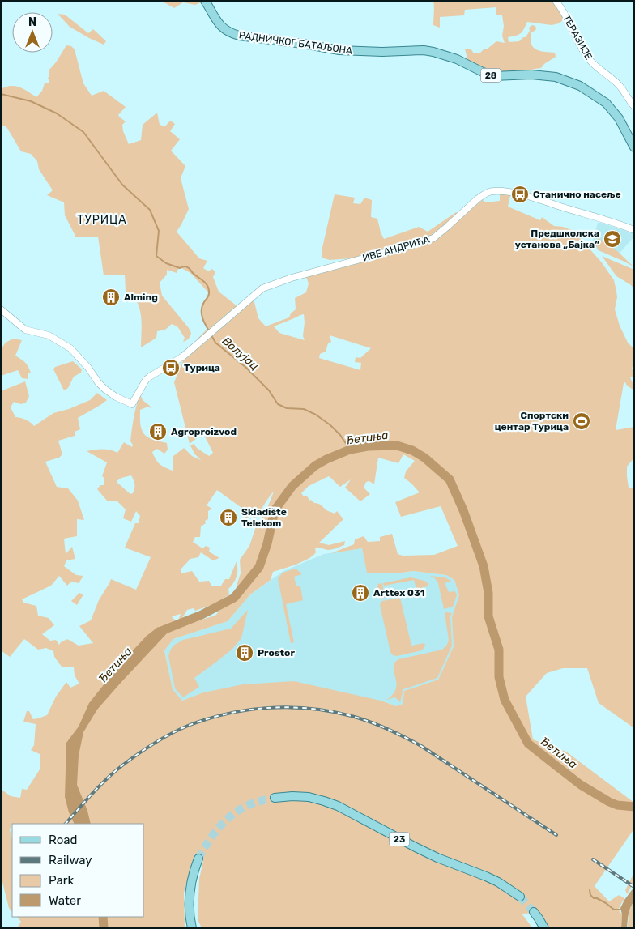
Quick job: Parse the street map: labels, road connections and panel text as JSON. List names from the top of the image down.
{
  "streets": {
    "main road": ["РАДНИЧКОГ БАТАЉОНА", "28", "23"],
    "street": ["ТЕРАЗИЈЕ", "ИВЕ АНДРИЋА"]
  },
  "districts": ["ТУРИЦА"],
  "water": ["Волујац", "Ђетиња"],
  "places": {
    "bus stop": ["Станично насеље", "Турица"],
    "school or university": ["Предшколска установа „Бајка”"],
    "building": [
      "Alming",
      "Agroproizvod",
      "Skladište Telekom",
      "Arttex 031",
      "Prostor"
    ],
    "sports": ["Спортски центар Турица"]
  },
  "legend": [
    "Road",
    "Railway",
    "Park",
    "Water"
  ],
  "north": "top"
}
